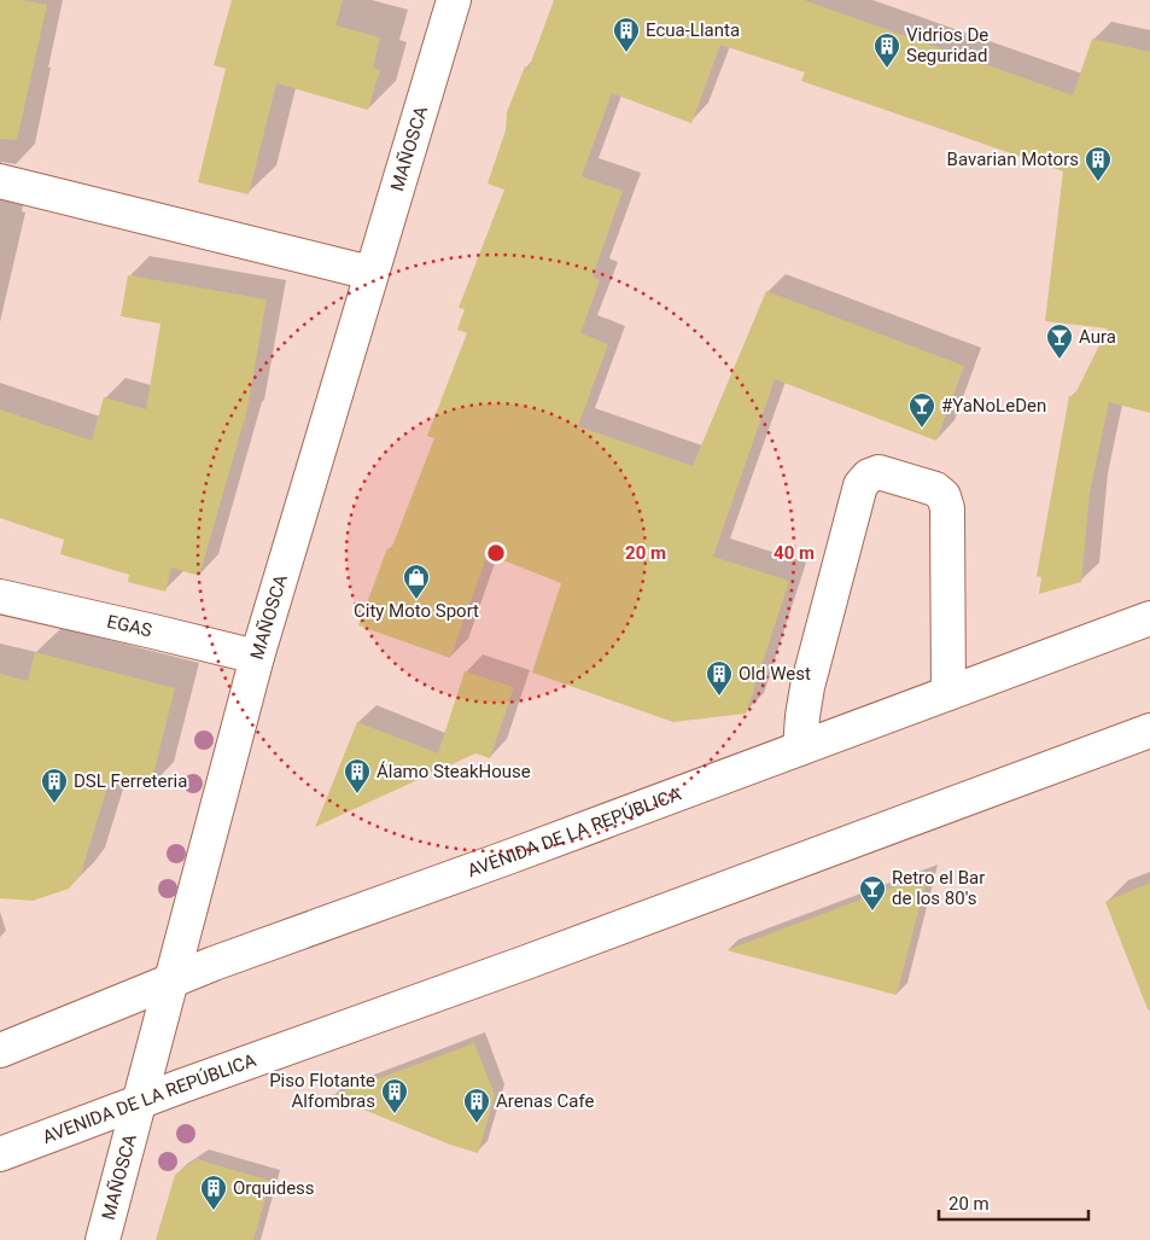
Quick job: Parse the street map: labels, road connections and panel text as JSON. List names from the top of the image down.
{
  "streets": {
    "main road": ["MAÑOSCA", "EGAS", "AVENIDA DE LA REPÚBLICA"]
  },
  "crossings": [
    ["MAÑOSCA", "EGAS"],
    ["MAÑOSCA", "AVENIDA DE LA REPÚBLICA"]
  ],
  "places": {
    "building": [
      "Ecua-Llanta",
      "Vidrios De Seguridad",
      "Bavarian Motors",
      "Old West",
      "Álamo SteakHouse",
      "DSL Ferreteria",
      "Piso Flotante Alfombras",
      "Arenas Cafe",
      "Orquidess"
    ],
    "bar": ["Aura", "#YaNoLeDen", "Retro el Bar de los 80's"],
    "shop": ["City Moto Sport"]
  },
  "scale_bar": "20 m",
  "rings": ["20 m", "40 m"]
}
